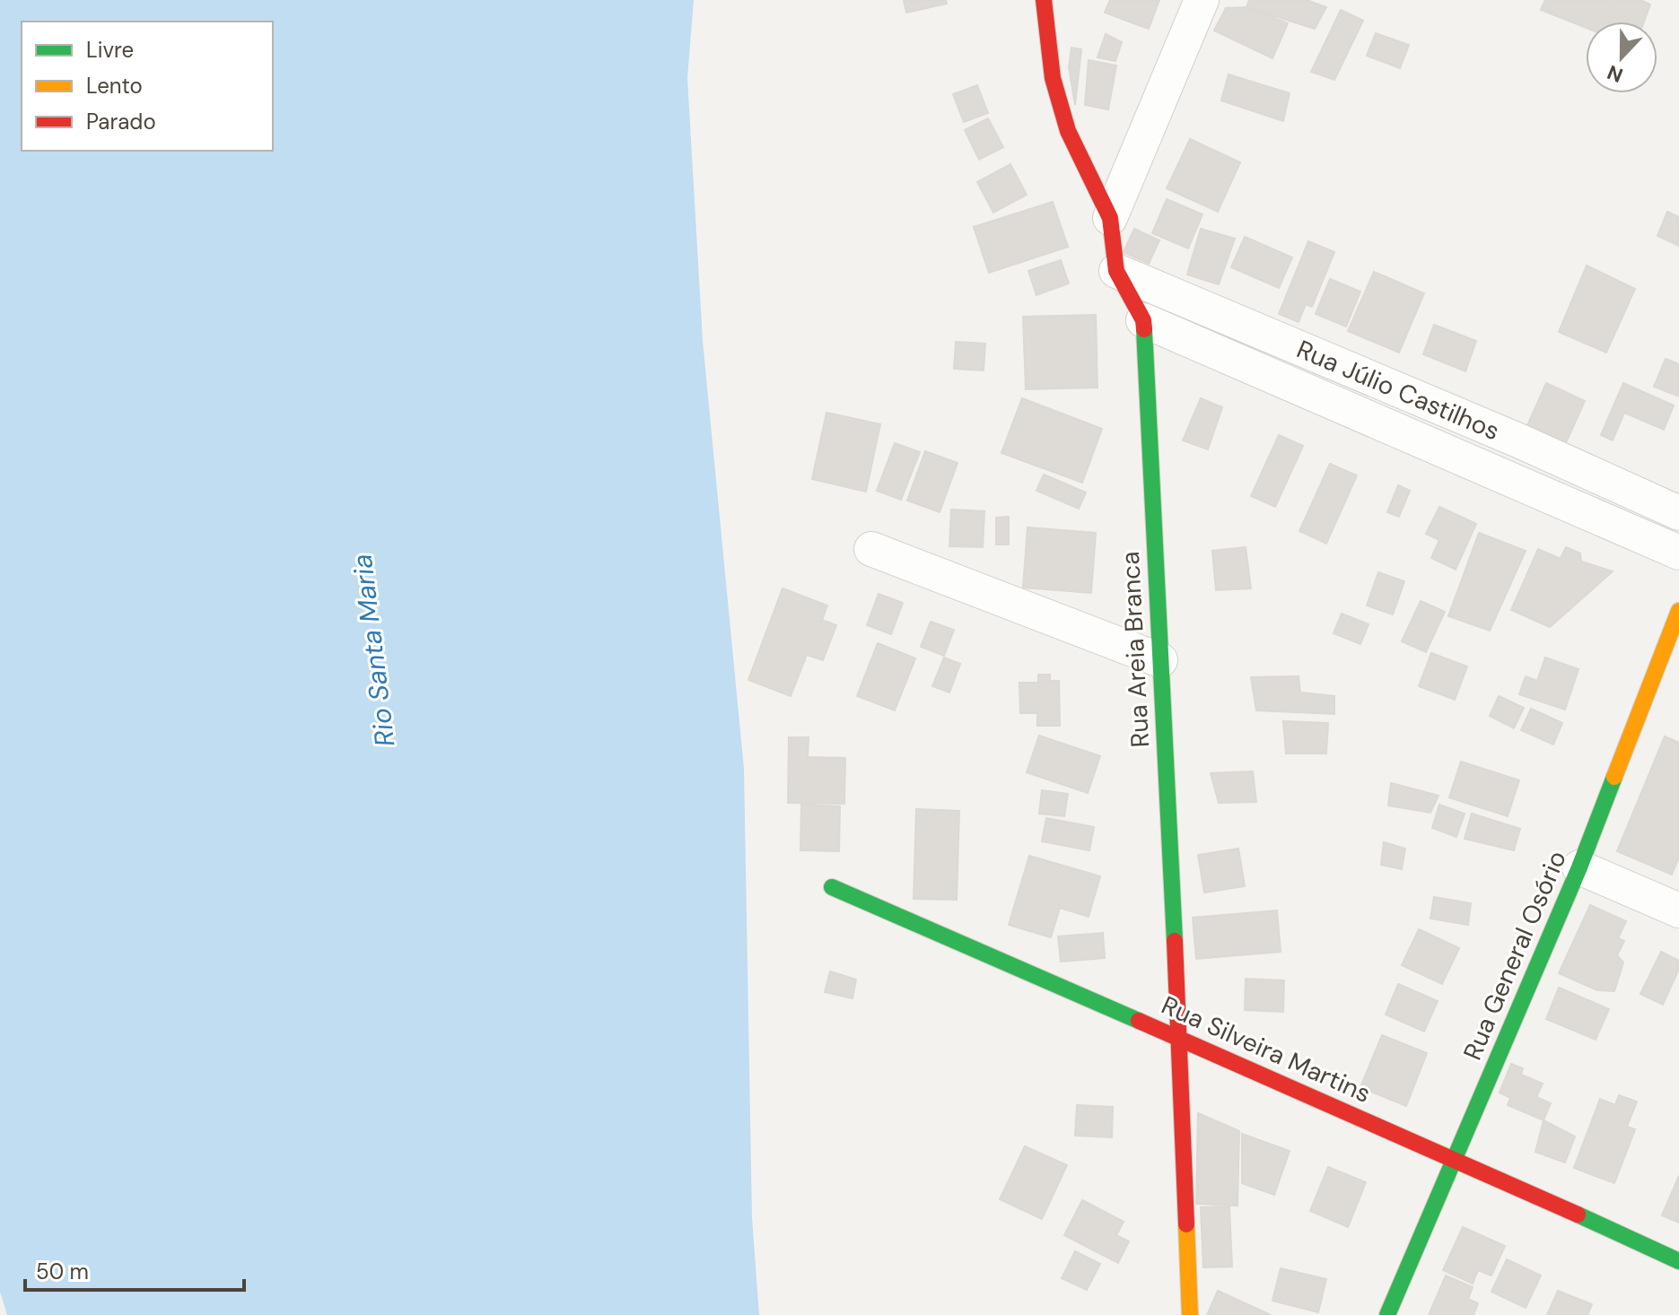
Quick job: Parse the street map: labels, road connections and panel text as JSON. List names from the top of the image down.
{
  "streets": {
    "street": [
      "Rua Júlio Castilhos",
      "Rua Areia Branca",
      "Rua General Osório",
      "Rua Silveira Martins"
    ]
  },
  "crossings": [
    ["Rua Júlio Castilhos", "Rua Areia Branca"],
    ["Rua Areia Branca", "Rua Silveira Martins"],
    ["Rua General Osório", "Rua Silveira Martins"]
  ],
  "water": ["Rio Santa Maria"],
  "legend": ["Livre", "Lento", "Parado"],
  "scale_bar": "50 m",
  "north": "bottom"
}
